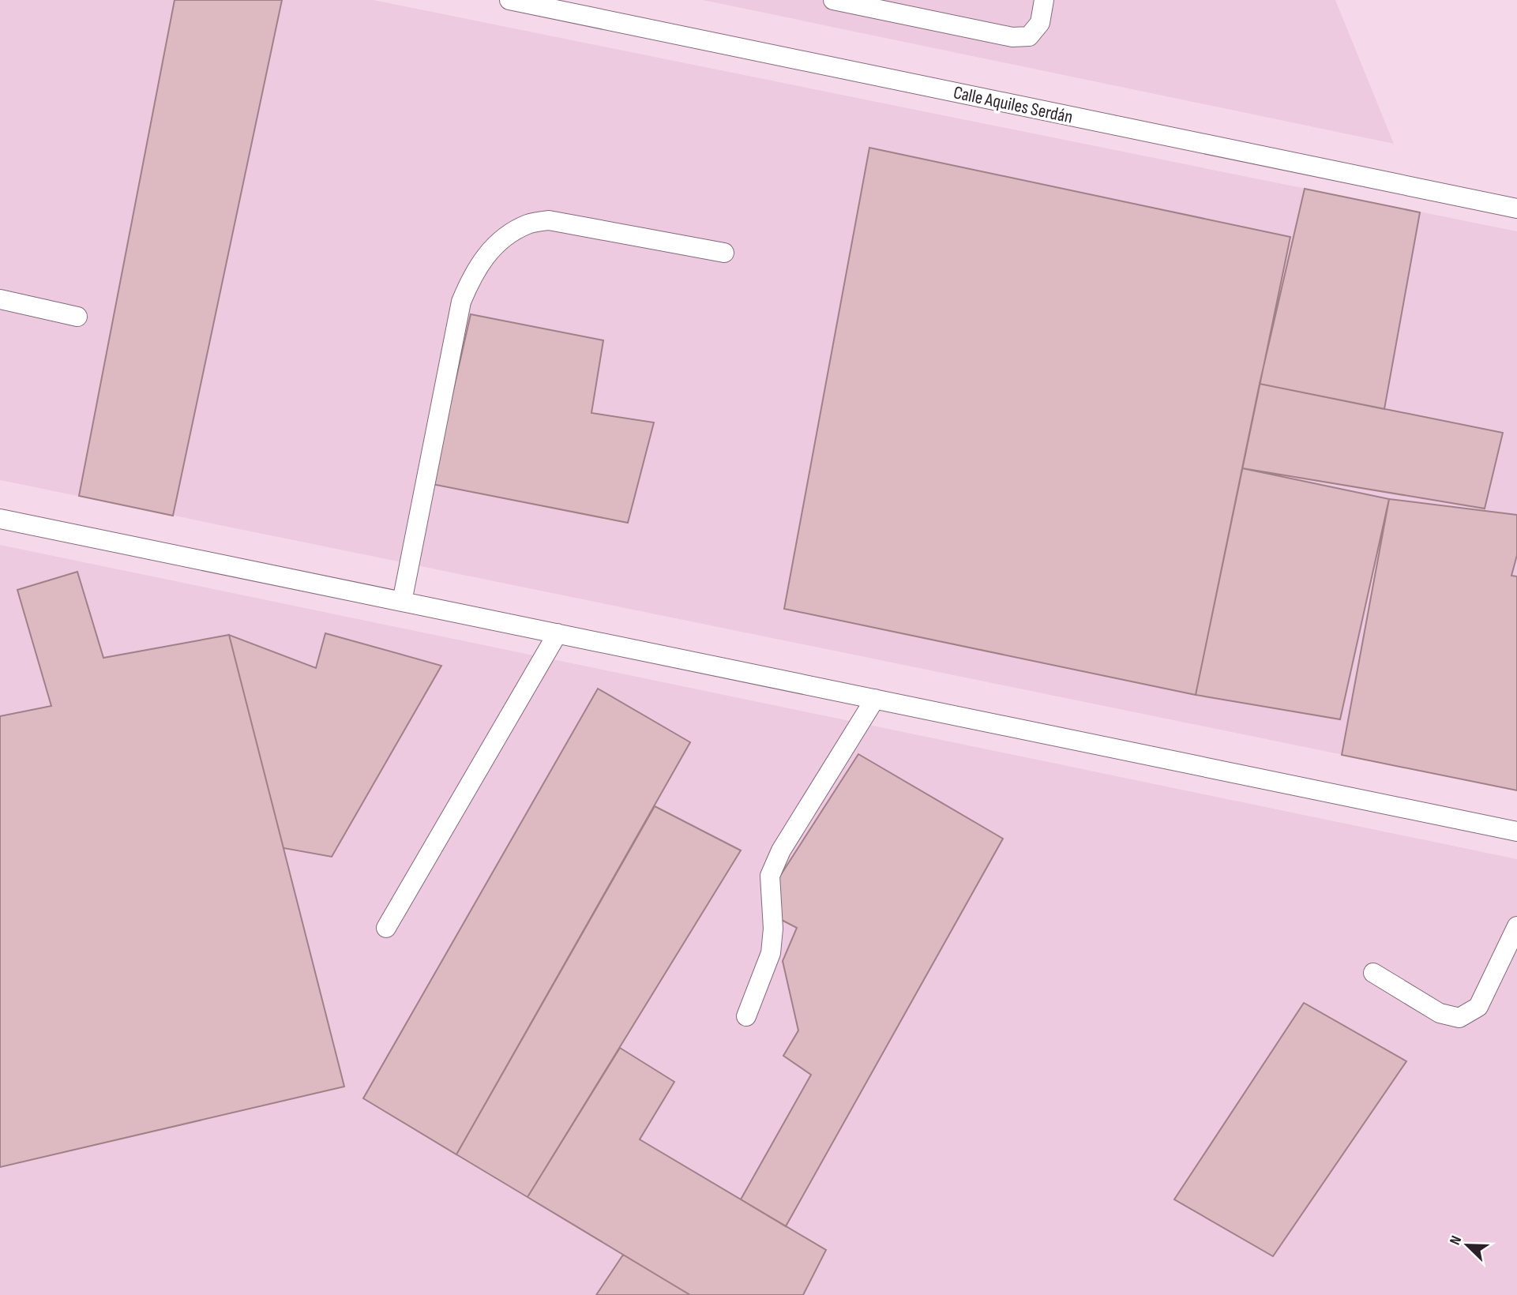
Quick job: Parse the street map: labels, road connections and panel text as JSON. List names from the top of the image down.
{
  "streets": {
    "lane": ["Calle Aquiles Serdán"]
  },
  "north": "top left"
}
